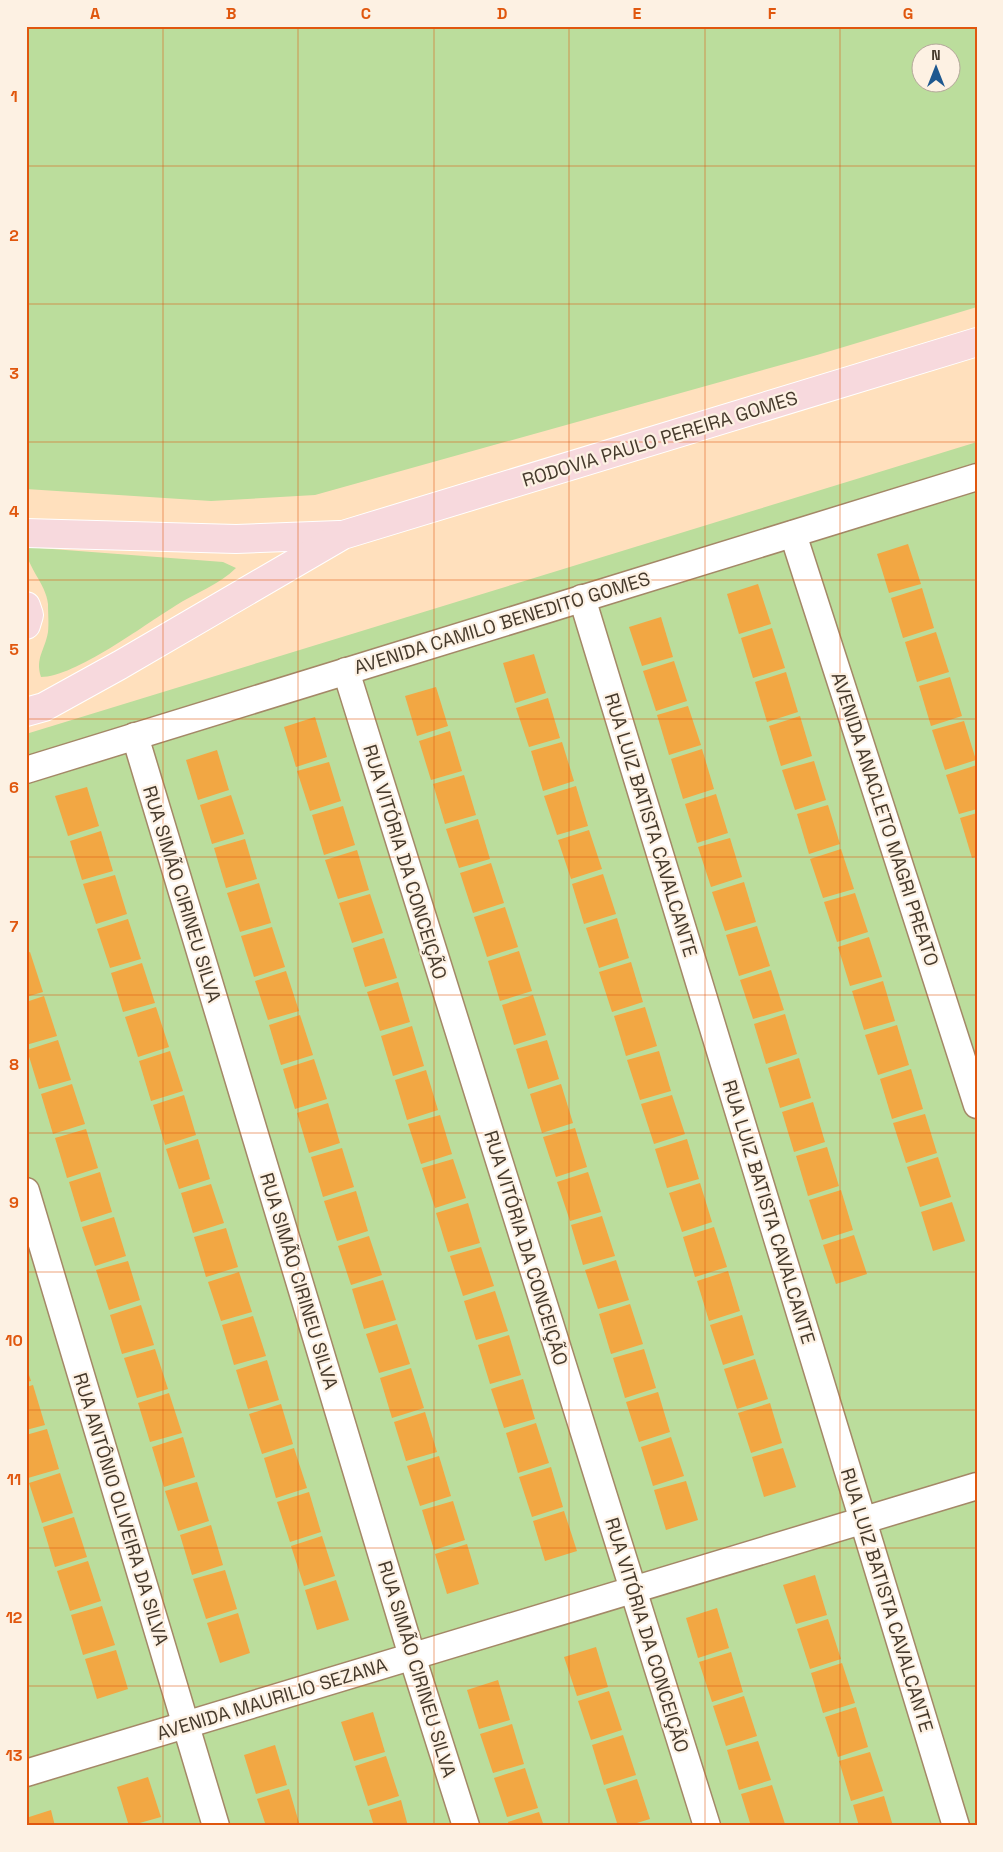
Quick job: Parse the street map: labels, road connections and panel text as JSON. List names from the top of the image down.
{
  "streets": {
    "main road": ["RODOVIA PAULO PEREIRA GOMES"],
    "street": [
      "AVENIDA CAMILO BENEDITO GOMES",
      "AVENIDA ANACLETO MAGRI PREATO",
      "RUA LUIZ BATISTA CAVALCANTE",
      "RUA VITÓRIA DA CONCEIÇÃO",
      "RUA SIMÃO CIRINEU SILVA",
      "RUA ANTÔNIO OLIVEIRA DA SILVA",
      "AVENIDA MAURILIO SEZANA"
    ]
  },
  "crossings": [
    ["AVENIDA CAMILO BENEDITO GOMES", "AVENIDA ANACLETO MAGRI PREATO"],
    ["AVENIDA CAMILO BENEDITO GOMES", "RUA LUIZ BATISTA CAVALCANTE"],
    ["AVENIDA CAMILO BENEDITO GOMES", "RUA VITÓRIA DA CONCEIÇÃO"],
    ["AVENIDA CAMILO BENEDITO GOMES", "RUA SIMÃO CIRINEU SILVA"],
    ["RUA LUIZ BATISTA CAVALCANTE", "AVENIDA MAURILIO SEZANA"],
    ["RUA VITÓRIA DA CONCEIÇÃO", "AVENIDA MAURILIO SEZANA"],
    ["RUA SIMÃO CIRINEU SILVA", "AVENIDA MAURILIO SEZANA"],
    ["RUA ANTÔNIO OLIVEIRA DA SILVA", "AVENIDA MAURILIO SEZANA"]
  ],
  "north": "top",
  "grid": {
    "columns": [
      "A",
      "B",
      "C",
      "D",
      "E",
      "F",
      "G"
    ],
    "rows": [
      "1",
      "2",
      "3",
      "4",
      "5",
      "6",
      "7",
      "8",
      "9",
      "10",
      "11",
      "12",
      "13"
    ]
  }
}
